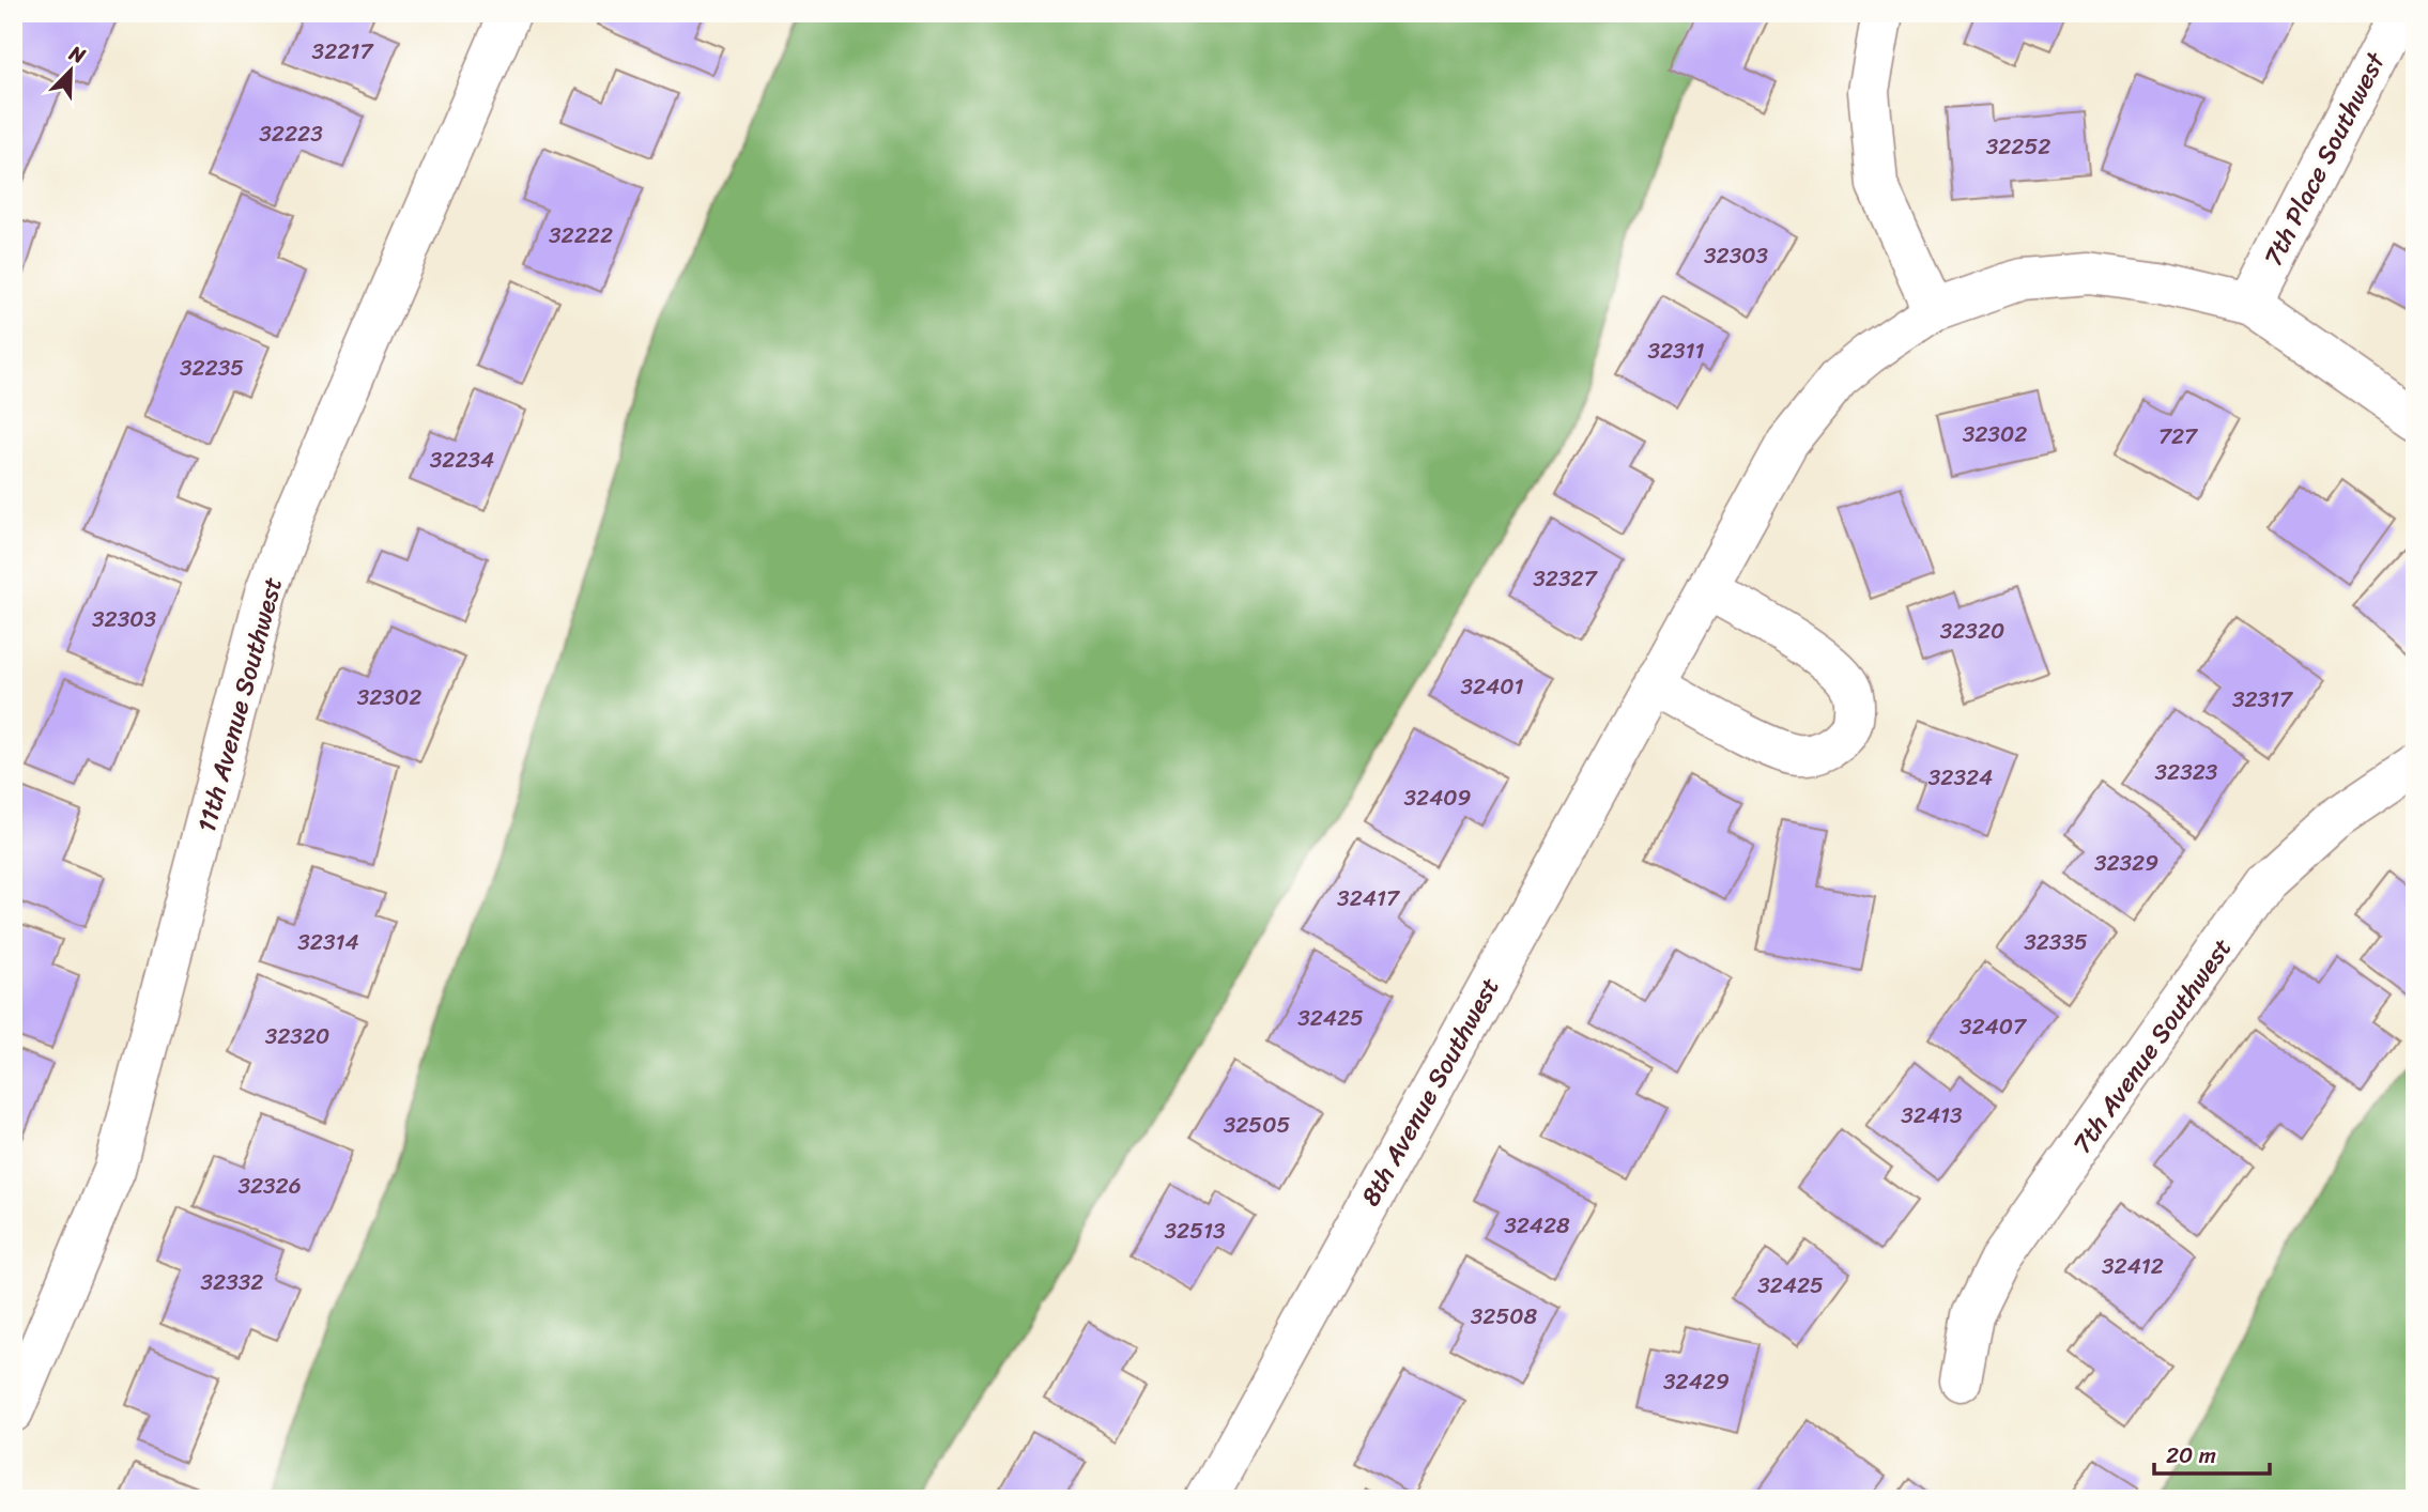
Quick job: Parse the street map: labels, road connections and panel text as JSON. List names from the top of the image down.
{
  "streets": {
    "street": [
      "7th Place Southwest",
      "11th Avenue Southwest",
      "7th Avenue Southwest",
      "8th Avenue Southwest"
    ]
  },
  "crossings": [
    ["7th Place Southwest", "8th Avenue Southwest"]
  ],
  "house_numbers": [
    "32217",
    "32223",
    "32252",
    "32222",
    "32303",
    "32311",
    "32235",
    "32302",
    "727",
    "32234",
    "32327",
    "32303",
    "32320",
    "32401",
    "32302",
    "32317",
    "32323",
    "32324",
    "32409",
    "32329",
    "32417",
    "32314",
    "32335",
    "32425",
    "32407",
    "32320",
    "32413",
    "32505",
    "32326",
    "32428",
    "32513",
    "32412",
    "32332",
    "32425",
    "32508",
    "32429"
  ],
  "scale_bar": "20 m",
  "north": "top right"
}
